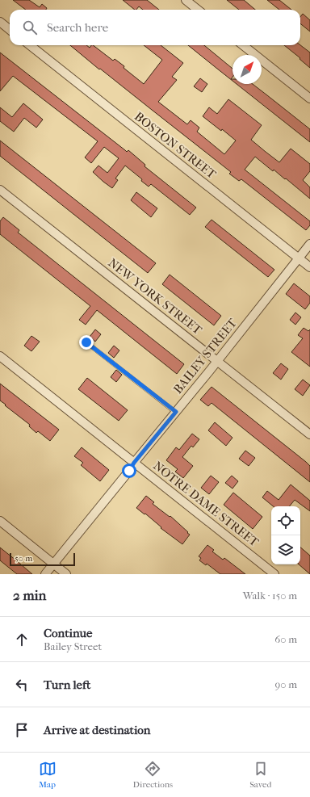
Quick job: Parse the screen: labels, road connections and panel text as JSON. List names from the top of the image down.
{
  "streets": {
    "street": [
      "BOSTON STREET",
      "NEW YORK STREET",
      "BAILEY STREET",
      "NOTRE DAME STREET"
    ]
  },
  "crossings": [
    ["BOSTON STREET", "BAILEY STREET"],
    ["NEW YORK STREET", "BAILEY STREET"],
    ["BAILEY STREET", "NOTRE DAME STREET"]
  ],
  "scale_bar": "50 m",
  "north": "top right",
  "page": {
    "search": "Search here",
    "scale": "50 m",
    "heading": ["2 min", "Walk · 150 m"],
    "list": [
      ["Continue", "Bailey Street", "60 m"],
      ["Turn left", "90 m"],
      "Arrive at destination"
    ],
    "nav": ["Map", "Directions", "Saved"]
  }
}
